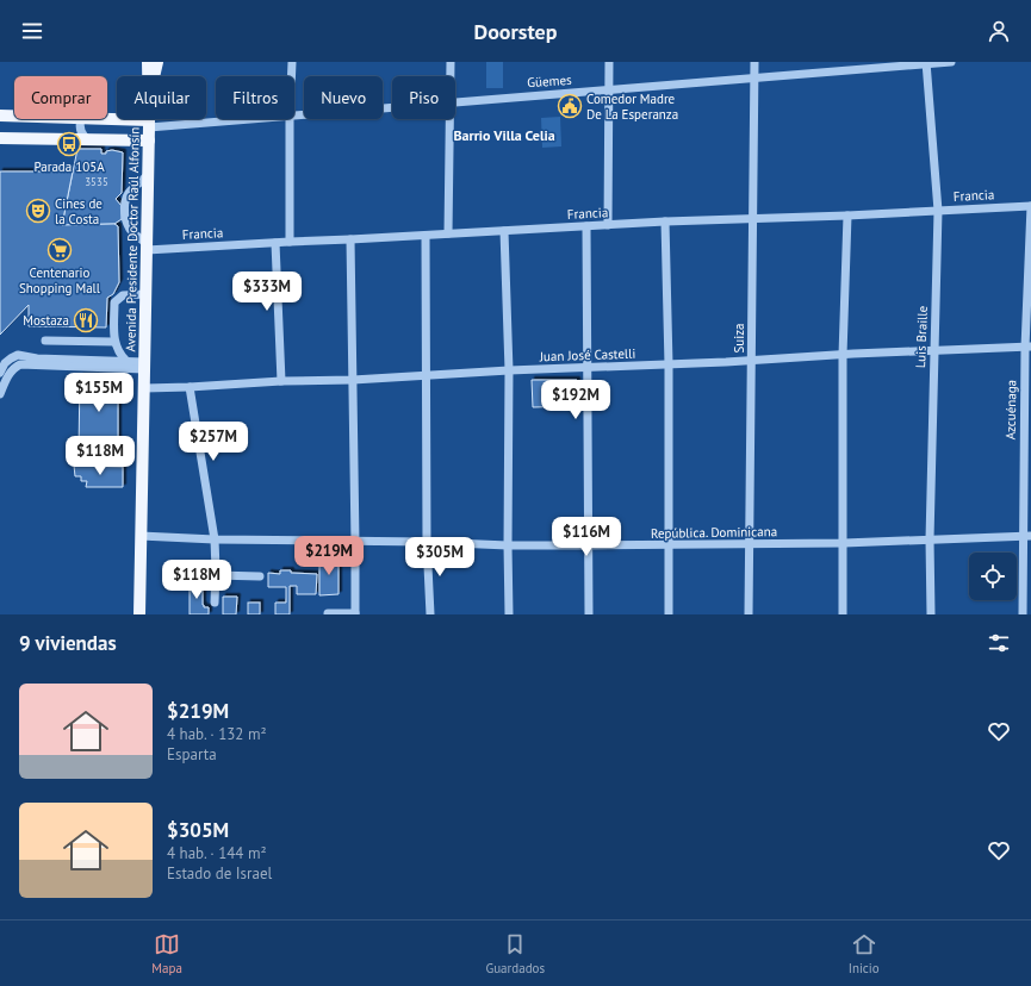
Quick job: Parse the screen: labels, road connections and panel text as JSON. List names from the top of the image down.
{
  "streets": {
    "main road": ["Avenida Presidente Doctor Raúl Alfonsín"],
    "street": [
      "Güemes",
      "Francia",
      "Luis Braille",
      "Suiza",
      "Juan José Castelli",
      "Azcuénaga",
      "República. Dominicana"
    ]
  },
  "crossings": [
    ["Güemes", "Avenida Presidente Doctor Raúl Alfonsín"],
    ["Güemes", "Luis Braille"],
    ["Güemes", "Suiza"],
    ["Francia", "Avenida Presidente Doctor Raúl Alfonsín"],
    ["Francia", "Luis Braille"],
    ["Francia", "Suiza"],
    ["Francia", "Azcuénaga"],
    ["Avenida Presidente Doctor Raúl Alfonsín", "Juan José Castelli"],
    ["Avenida Presidente Doctor Raúl Alfonsín", "República. Dominicana"],
    ["Luis Braille", "Juan José Castelli"],
    ["Luis Braille", "República. Dominicana"],
    ["Suiza", "Juan José Castelli"],
    ["Suiza", "República. Dominicana"],
    ["Juan José Castelli", "Azcuénaga"],
    ["Azcuénaga", "República. Dominicana"]
  ],
  "districts": ["Barrio Villa Celia"],
  "places": {
    "public building": ["Comedor Madre De La Esperanza"],
    "bus stop": ["Parada 105A"],
    "theatre": ["Cines de la Costa"],
    "supermarket": ["Centenario Shopping Mall"],
    "restaurant": ["Mostaza"]
  },
  "house_numbers": ["3535"],
  "page": {
    "header": "Doorstep",
    "chip": [
      "Comprar",
      "Alquilar",
      "Filtros",
      "Nuevo",
      "Piso"
    ],
    "price": [
      "$333M",
      "$155M",
      "$192M",
      "$257M",
      "$118M",
      "$116M",
      "$219M",
      "$305M",
      "$118M"
    ],
    "heading": "9 viviendas",
    "list": [
      {
        "name": "$219M",
        "note": "4 hab. · 132 m² · Esparta"
      },
      {
        "name": "$305M",
        "note": "4 hab. · 144 m² · Estado de Israel"
      }
    ],
    "tabs": ["Mapa", "Guardados", "Inicio"]
  }
}
